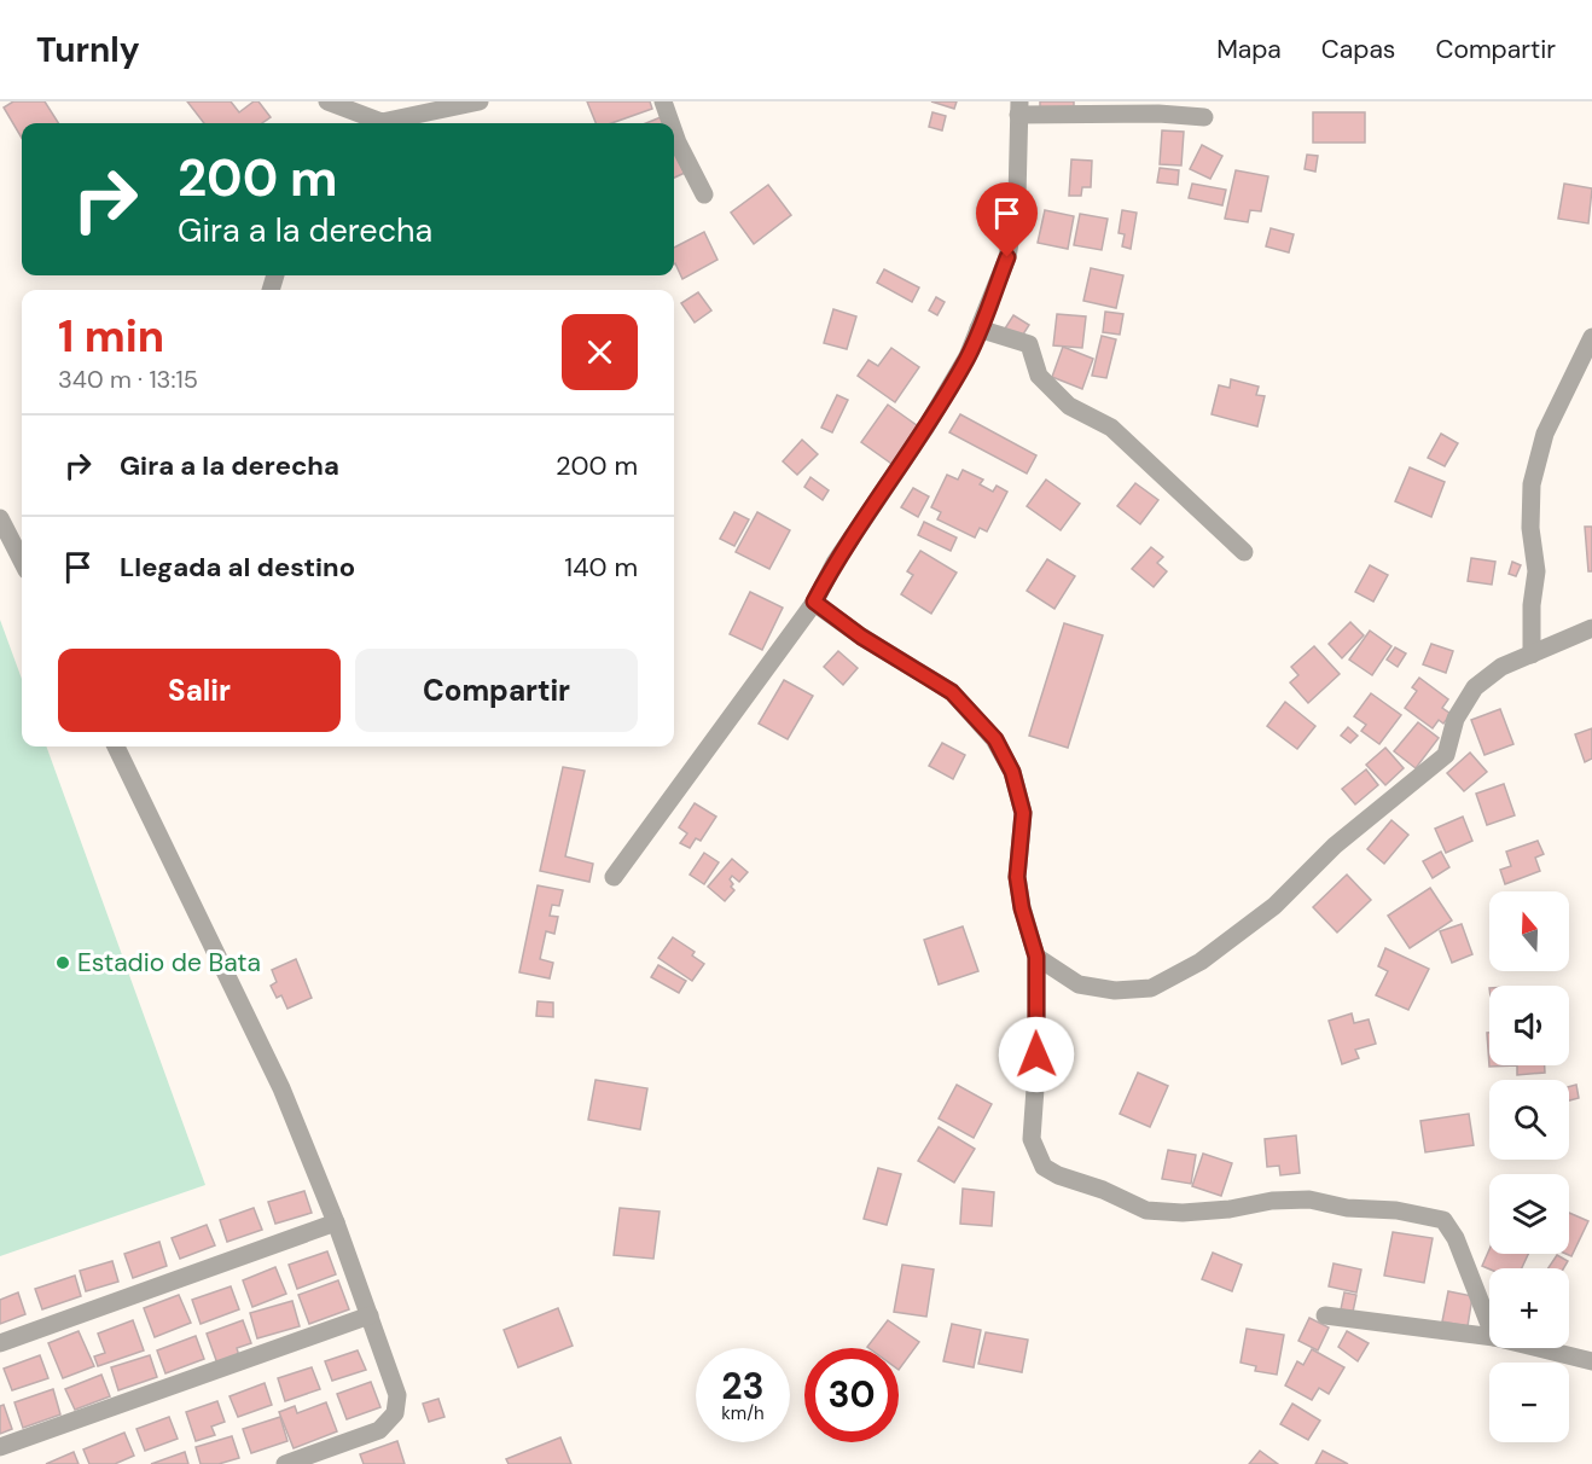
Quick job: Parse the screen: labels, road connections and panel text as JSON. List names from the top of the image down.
{
  "places": ["Estadio de Bata"],
  "north": "top",
  "page": {
    "header": "Turnly",
    "nav": ["Mapa", "Capas", "Compartir"],
    "turn": ["200 m", "Gira a la derecha"],
    "heading": ["1 min", "340 m · 13:15"],
    "list": [
      {
        "name": "Gira a la derecha",
        "value": "200 m"
      },
      {
        "name": "Llegada al destino",
        "value": "140 m"
      }
    ],
    "buttons": ["Salir", "Compartir"],
    "map_buttons": ["+", "−"],
    "speed": "23 km/h",
    "limit": "30"
  }
}
